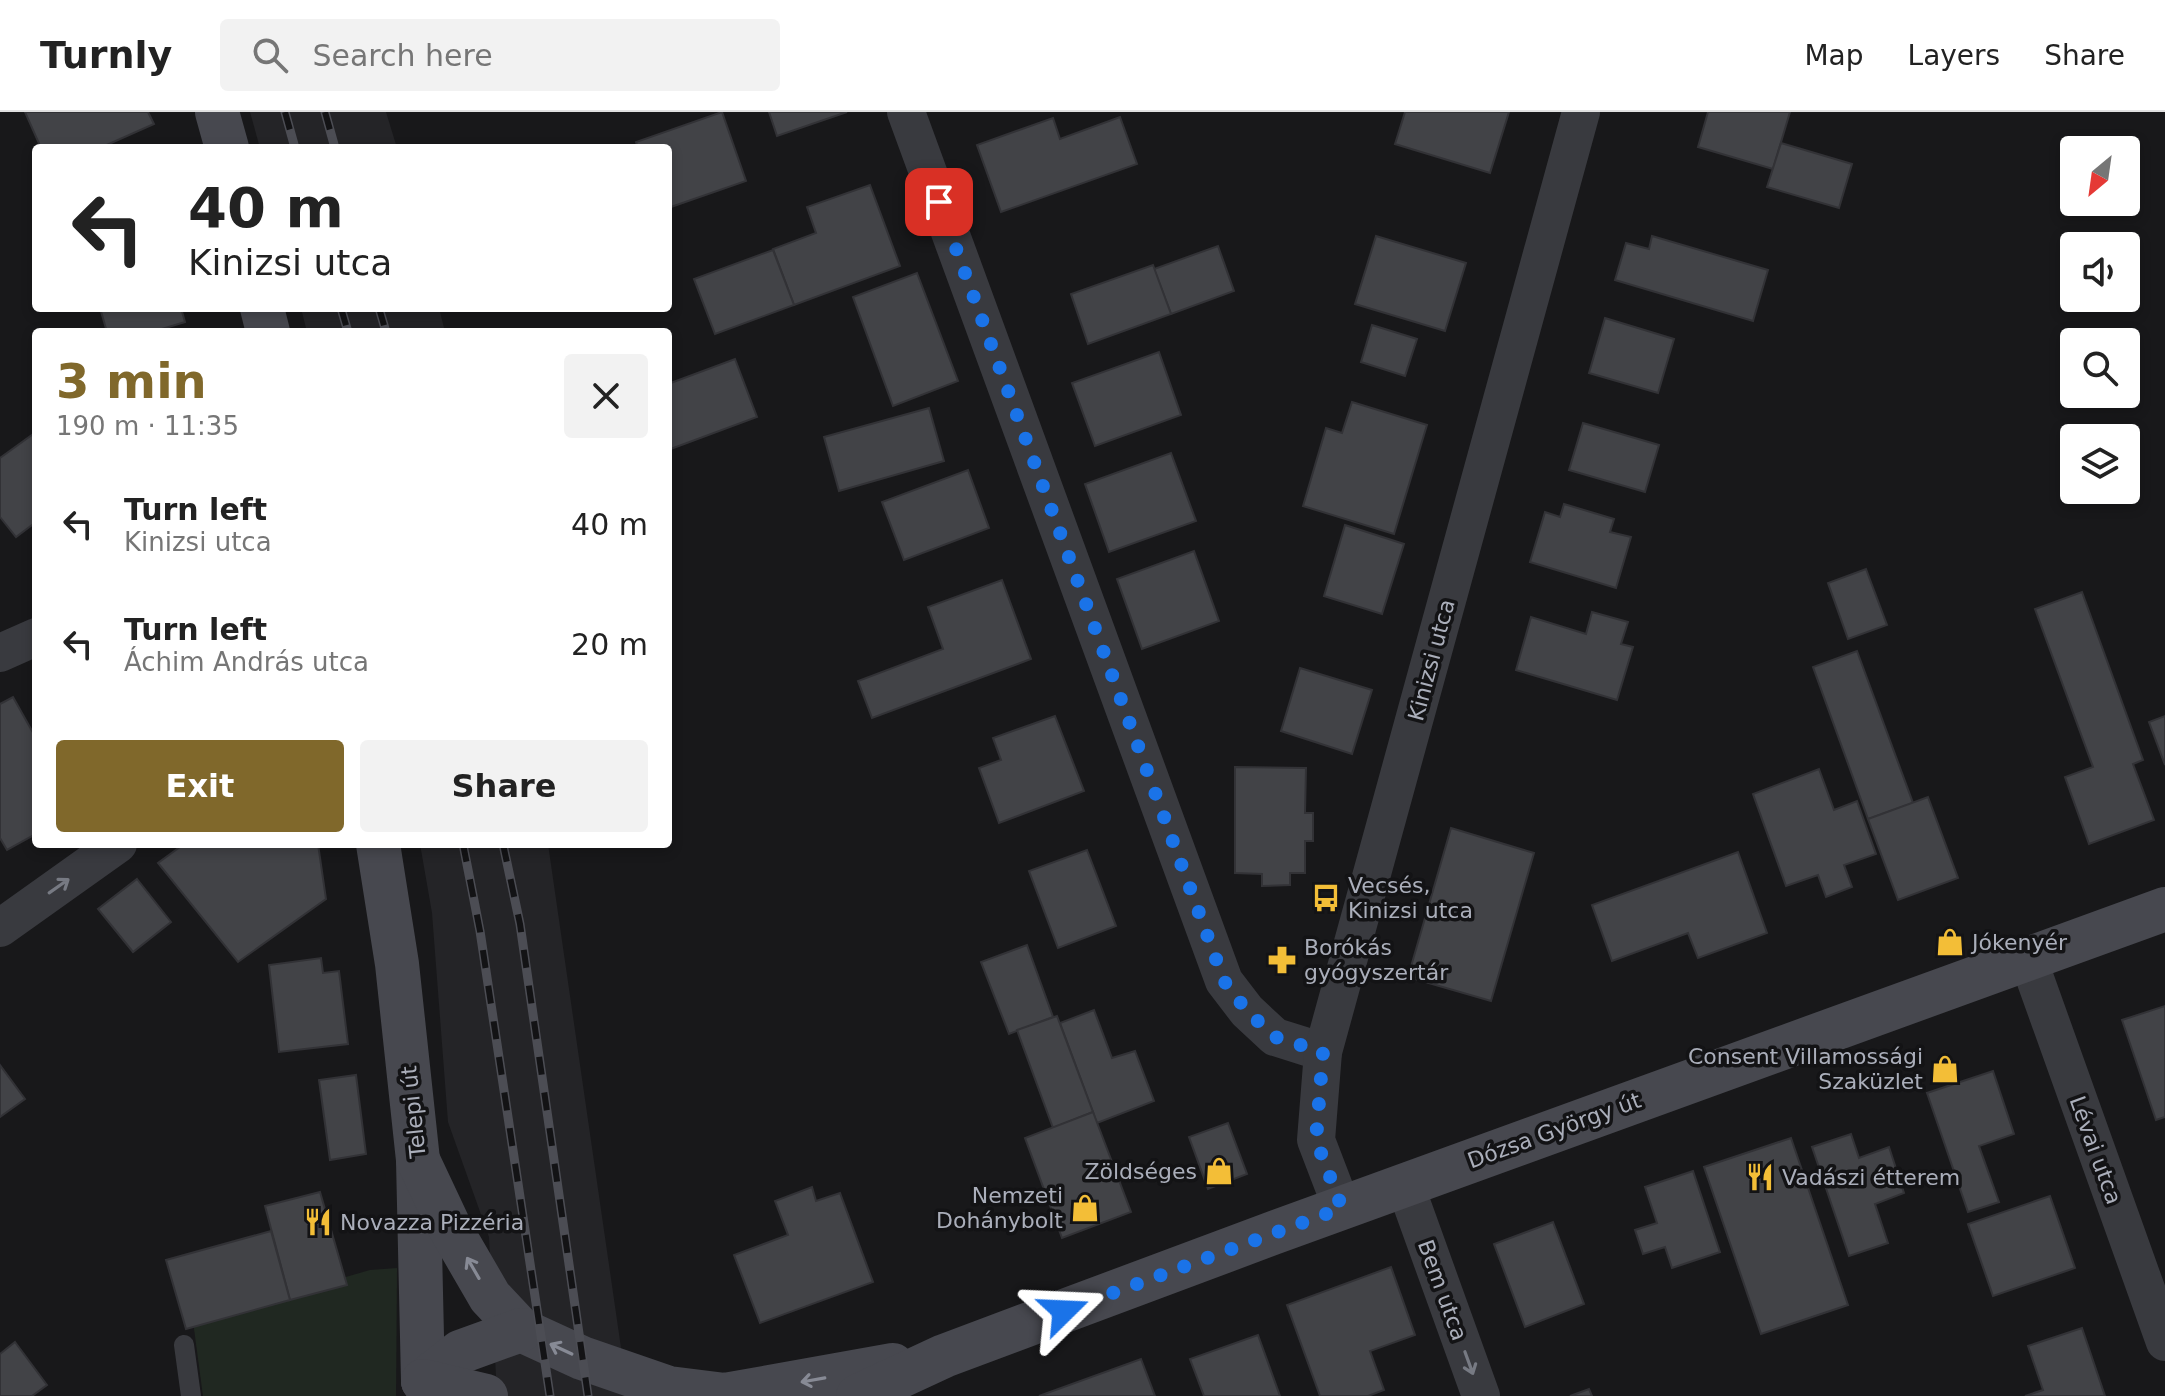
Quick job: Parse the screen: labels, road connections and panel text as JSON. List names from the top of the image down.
{
  "streets": {
    "main road": ["Telepi út", "Dózsa György út"],
    "street": ["Kinizsi utca", "Lévai utca", "Bem utca"]
  },
  "crossings": [
    ["Kinizsi utca", "Dózsa György út"],
    ["Dózsa György út", "Lévai utca"],
    ["Dózsa György út", "Bem utca"]
  ],
  "one_way": ["Bem utca"],
  "places": {
    "bus stop": ["Vecsés, Kinizsi utca"],
    "shop": [
      "Jókenyér",
      "Consent Villamossági Szaküzlet",
      "Zöldséges",
      "Nemzeti Dohánybolt"
    ],
    "pharmacy": ["Borókás gyógyszertár"],
    "restaurant": ["Vadászi étterem", "Novazza Pizzéria"]
  },
  "north": "bottom left",
  "page": {
    "header": "Turnly",
    "search": "Search here",
    "nav": ["Map", "Layers", "Share"],
    "turn": ["40 m", "Kinizsi utca"],
    "heading": ["3 min", "190 m · 11:35"],
    "list": [
      {
        "name": "Turn left",
        "note": "Kinizsi utca",
        "value": "40 m"
      },
      {
        "name": "Turn left",
        "note": "Áchim András utca",
        "value": "20 m"
      }
    ],
    "buttons": ["Exit", "Share"]
  }
}
